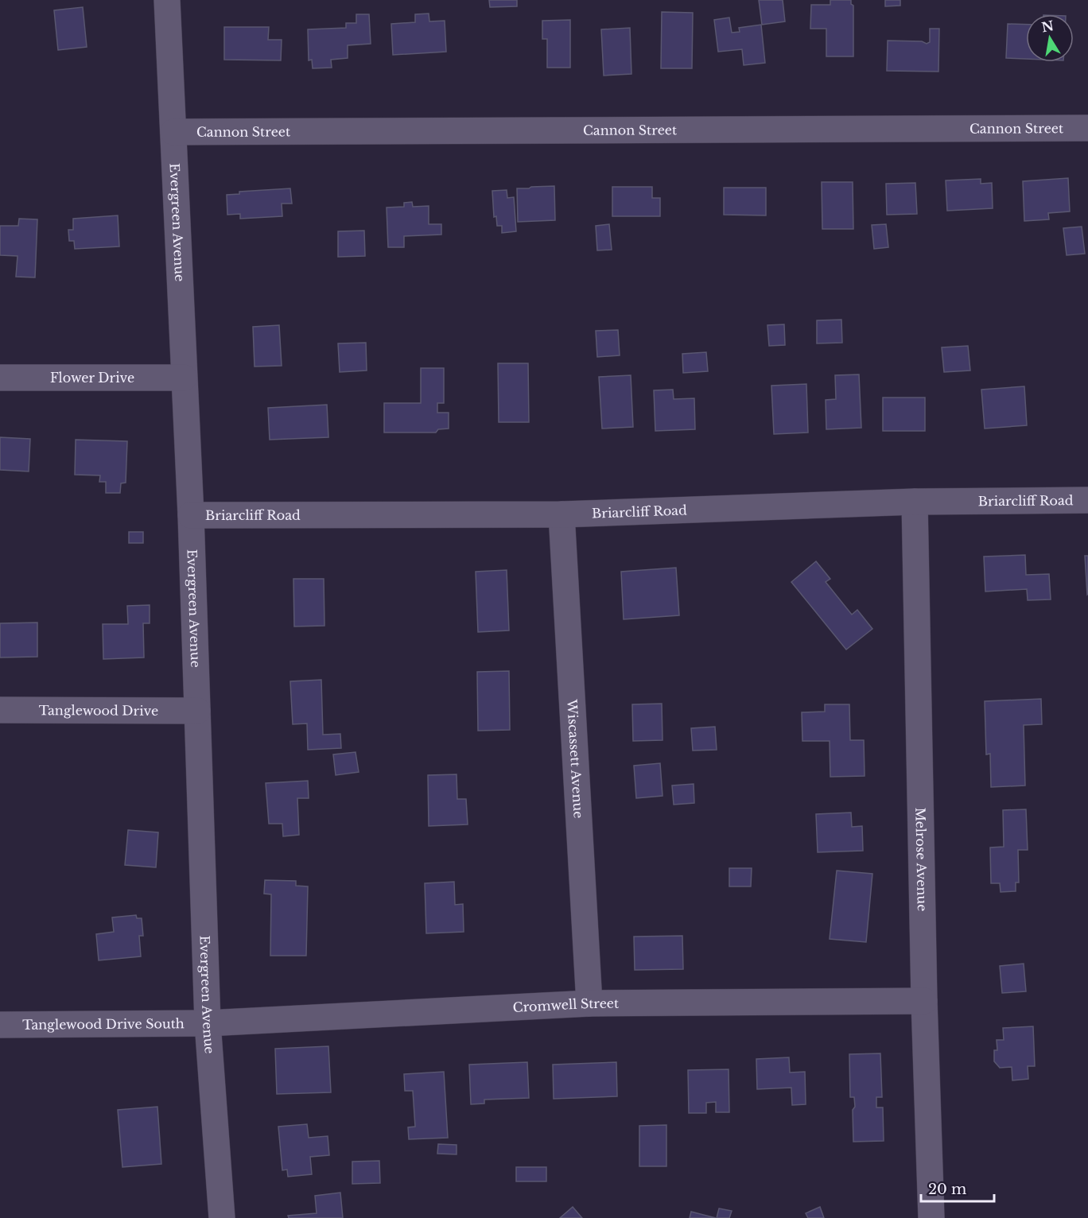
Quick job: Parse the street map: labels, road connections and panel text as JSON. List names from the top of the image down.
{
  "streets": {
    "street": [
      "Cannon Street",
      "Evergreen Avenue",
      "Flower Drive",
      "Briarcliff Road",
      "Tanglewood Drive",
      "Wiscassett Avenue",
      "Melrose Avenue",
      "Cromwell Street",
      "Tanglewood Drive South"
    ]
  },
  "crossings": [
    ["Cannon Street", "Evergreen Avenue"],
    ["Evergreen Avenue", "Flower Drive"],
    ["Evergreen Avenue", "Briarcliff Road"],
    ["Evergreen Avenue", "Tanglewood Drive"],
    ["Evergreen Avenue", "Cromwell Street"],
    ["Evergreen Avenue", "Tanglewood Drive South"],
    ["Briarcliff Road", "Wiscassett Avenue"],
    ["Briarcliff Road", "Melrose Avenue"],
    ["Wiscassett Avenue", "Cromwell Street"],
    ["Melrose Avenue", "Cromwell Street"],
    ["Cromwell Street", "Tanglewood Drive South"]
  ],
  "scale_bar": "20 m",
  "north": "top"
}
